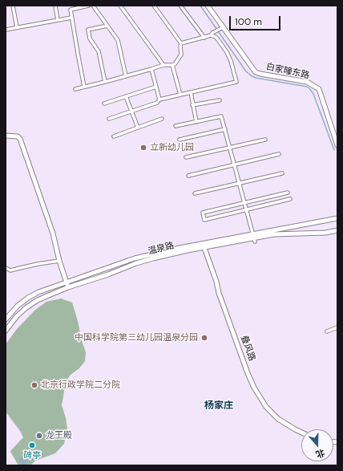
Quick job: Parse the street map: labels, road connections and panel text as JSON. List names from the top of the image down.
{
  "streets": {
    "main road": ["白家疃东路", "温泉路", "叠风路"]
  },
  "crossings": [
    ["温泉路", "叠风路"]
  ],
  "districts": ["杨家庄"],
  "places": [
    "立新幼儿园",
    "中国科学院第三幼儿园温泉分园",
    "北京行政学院二分院",
    "龙王殿",
    "碑亭"
  ],
  "scale_bar": "100 m",
  "north": "bottom"
}
